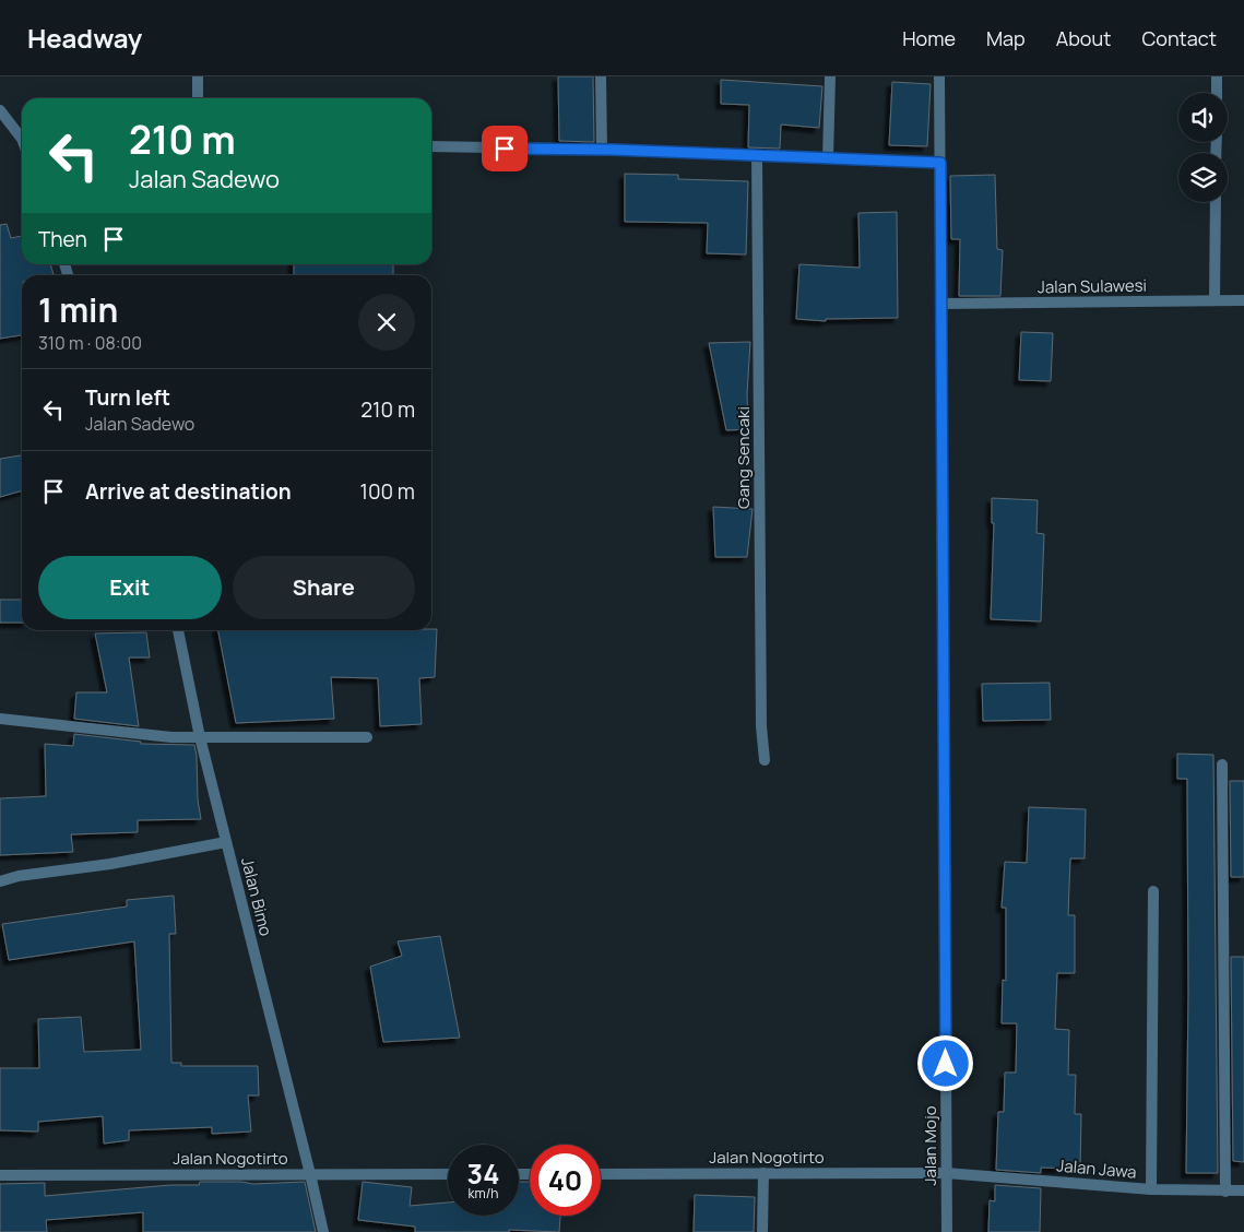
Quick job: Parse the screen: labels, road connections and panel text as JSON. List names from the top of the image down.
{
  "streets": {
    "street": [
      "Jalan Sulawesi",
      "Gang Sencaki",
      "Jalan Bimo",
      "Jalan Mojo",
      "Jalan Nogotirto",
      "Jalan Jawa"
    ]
  },
  "crossings": [
    ["Jalan Sulawesi", "Jalan Mojo"],
    ["Jalan Bimo", "Jalan Nogotirto"],
    ["Jalan Mojo", "Jalan Nogotirto"],
    ["Jalan Mojo", "Jalan Jawa"],
    ["Jalan Nogotirto", "Jalan Jawa"]
  ],
  "page": {
    "header": "Headway",
    "nav": [
      "Home",
      "Map",
      "About",
      "Contact"
    ],
    "turn": ["210 m", "Jalan Sadewo"],
    "then": "Then",
    "heading": ["1 min", "310 m · 08:00"],
    "list": [
      {
        "name": "Turn left",
        "note": "Jalan Sadewo",
        "value": "210 m"
      },
      {
        "name": "Arrive at destination",
        "value": "100 m"
      }
    ],
    "buttons": ["Exit", "Share"],
    "speed": "34 km/h",
    "limit": "40"
  }
}
